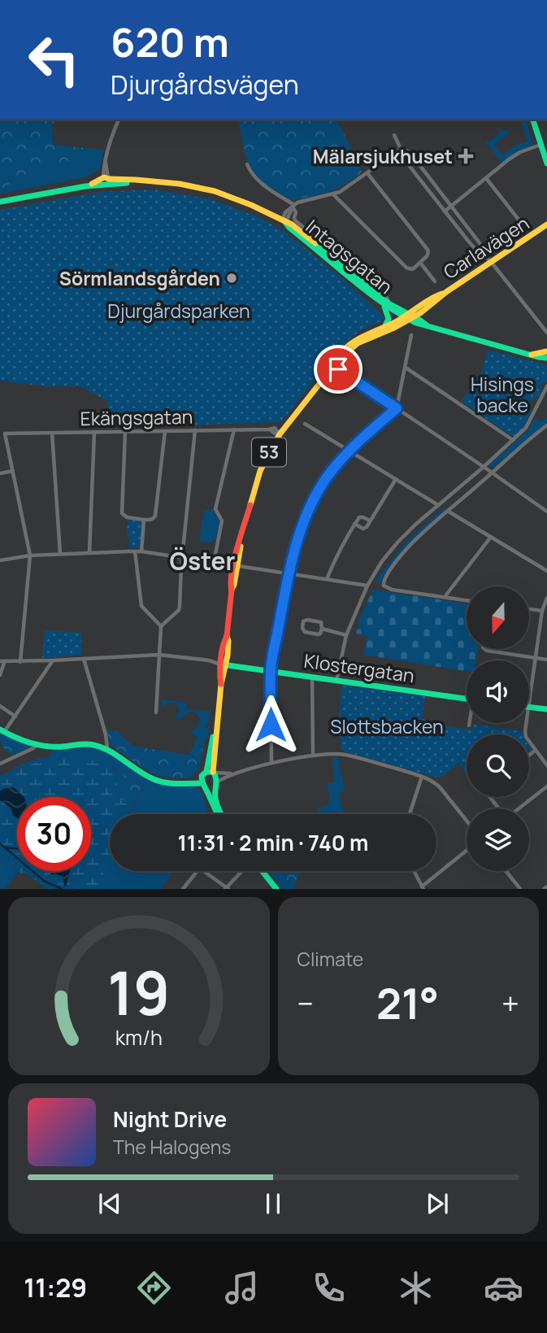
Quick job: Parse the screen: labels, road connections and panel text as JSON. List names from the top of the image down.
{
  "streets": {
    "main road": [
      "Carlavägen",
      "Intagsgatan",
      "53",
      "Klostergatan"
    ],
    "street": ["Ekängsgatan"]
  },
  "crossings": [
    ["Carlavägen", "Intagsgatan"],
    ["Carlavägen", "Ekängsgatan"],
    ["Carlavägen", "53"],
    ["Carlavägen", "Klostergatan"]
  ],
  "districts": ["Öster"],
  "parks": ["Djurgårdsparken", "Hisings backe", "Slottsbacken"],
  "places": {
    "health": ["Mälarsjukhuset"],
    "other": ["Sörmlandsgården"]
  },
  "north": "bottom",
  "page": {
    "turn": ["620 m", "Djurgårdsvägen"],
    "limit": "30",
    "trip": "11:31 · 2 min · 740 m",
    "tile": "Climate",
    "heat": ["−", "21°", "+"],
    "song": ["Night Drive", "The Halogens"],
    "tabs": "11:29",
    "gauge": ["19", "km/h"]
  }
}
